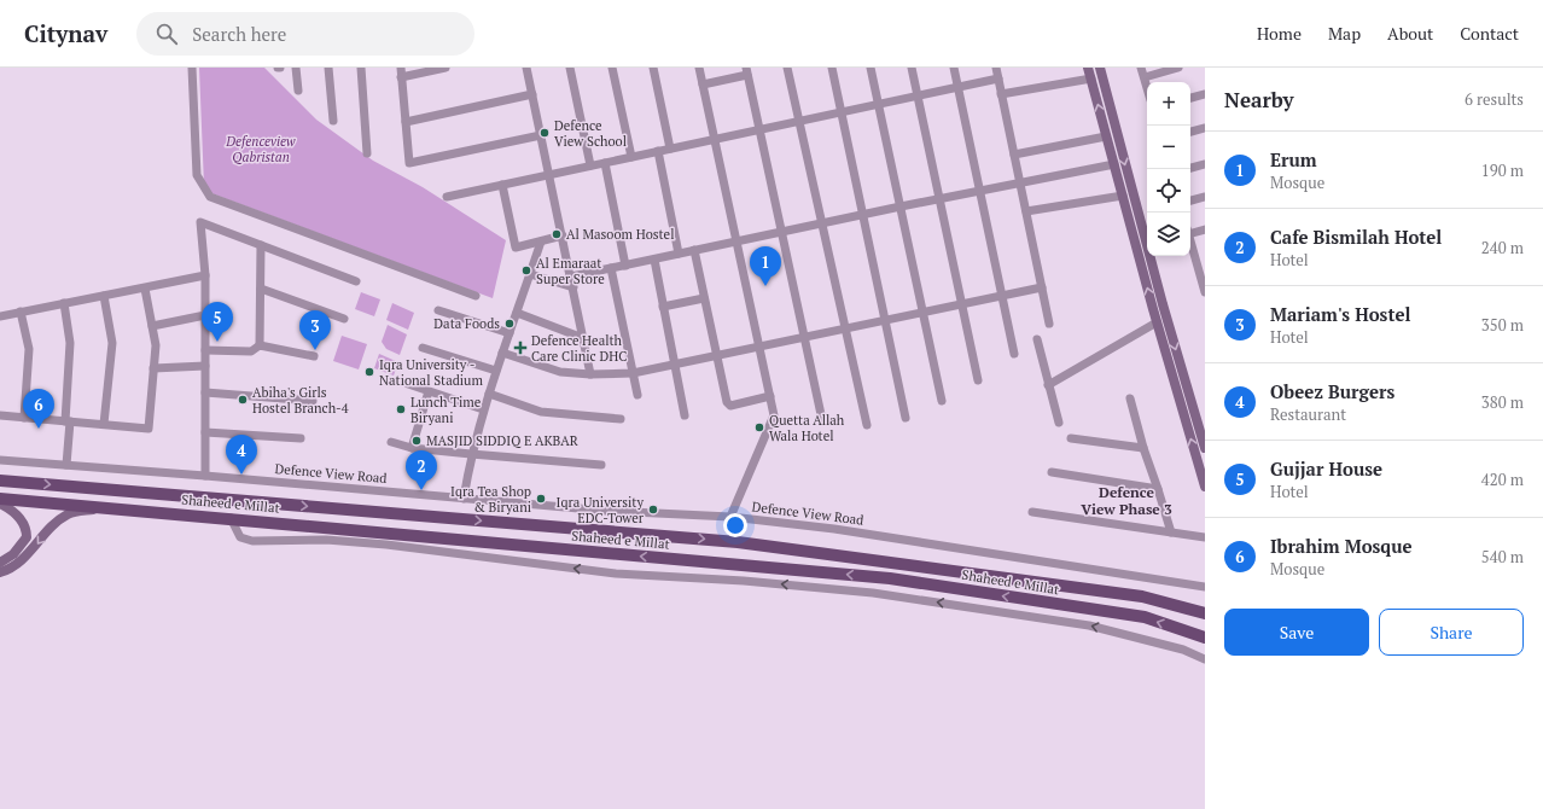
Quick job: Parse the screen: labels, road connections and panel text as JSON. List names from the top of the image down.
{
  "streets": {
    "main road": ["Shaheed e Millat"],
    "street": ["Defence View Road"]
  },
  "districts": ["Defence View Phase 3"],
  "parks": ["Defenceview Qabristan"],
  "places": {
    "other": [
      "Defence View School",
      "Al Masoom Hostel",
      "Al Emaraat Super Store",
      "Data Foods",
      "Iqra University - National Stadium",
      "Abiha's Girls Hostel Branch-4",
      "Lunch Time Biryani",
      "Quetta Allah Wala Hotel",
      "MASJID SIDDIQ E AKBAR",
      "Iqra Tea Shop & Biryani",
      "Iqra University EDC-Tower"
    ],
    "health": ["Defence Health Care Clinic DHC"]
  },
  "page": {
    "header": "Citynav",
    "search": "Search here",
    "nav": [
      "Home",
      "Map",
      "About",
      "Contact"
    ],
    "heading": ["Nearby", "6 results"],
    "map_buttons": ["+", "−"],
    "list": [
      {
        "mark": "1",
        "name": "Erum",
        "note": "Mosque",
        "value": "190 m"
      },
      {
        "mark": "2",
        "name": "Cafe Bismilah Hotel",
        "note": "Hotel",
        "value": "240 m"
      },
      {
        "mark": "3",
        "name": "Mariam's Hostel",
        "note": "Hotel",
        "value": "350 m"
      },
      {
        "mark": "4",
        "name": "Obeez Burgers",
        "note": "Restaurant",
        "value": "380 m"
      },
      {
        "mark": "5",
        "name": "Gujjar House",
        "note": "Hotel",
        "value": "420 m"
      },
      {
        "mark": "6",
        "name": "Ibrahim Mosque",
        "note": "Mosque",
        "value": "540 m"
      }
    ],
    "pins": [
      "1",
      "5",
      "3",
      "6",
      "4",
      "2"
    ],
    "buttons": ["Save", "Share"]
  }
}
